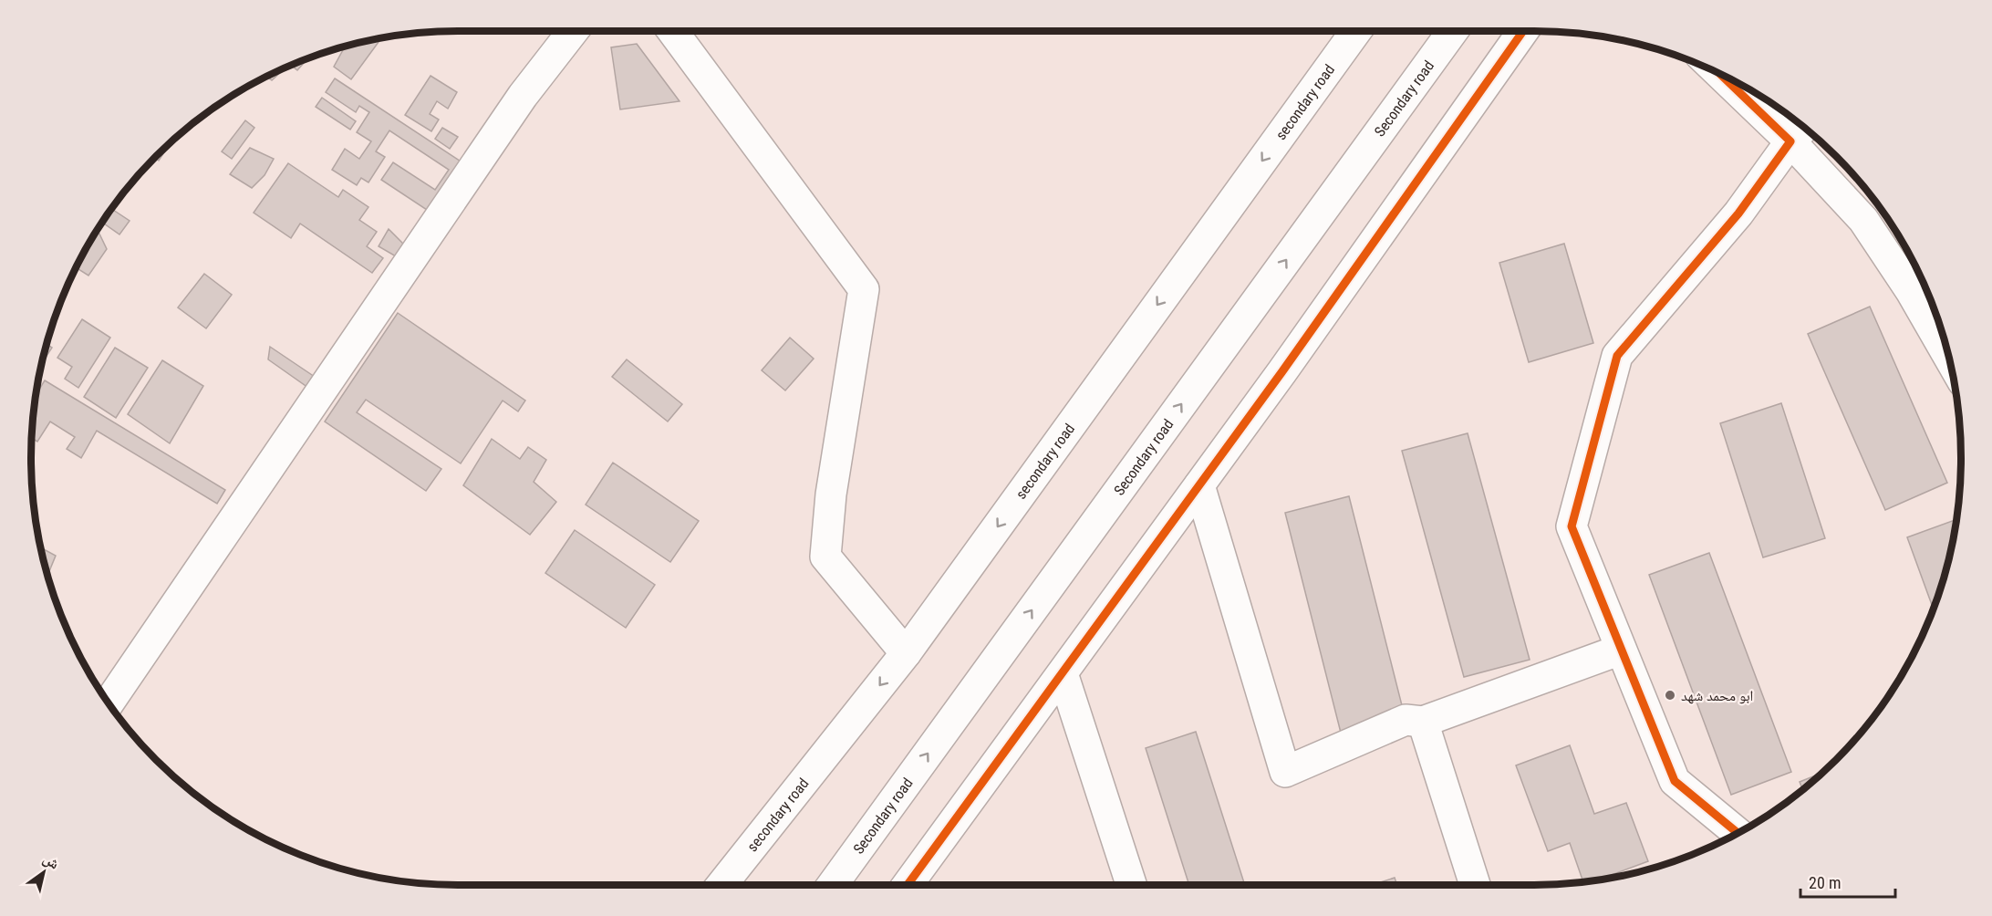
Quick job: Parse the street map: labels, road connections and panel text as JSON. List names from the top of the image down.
{
  "streets": {
    "street": ["Secondary road", "secondary road"]
  },
  "places": ["ابو محمد شهد"],
  "scale_bar": "20 m",
  "north": "top right"
}
